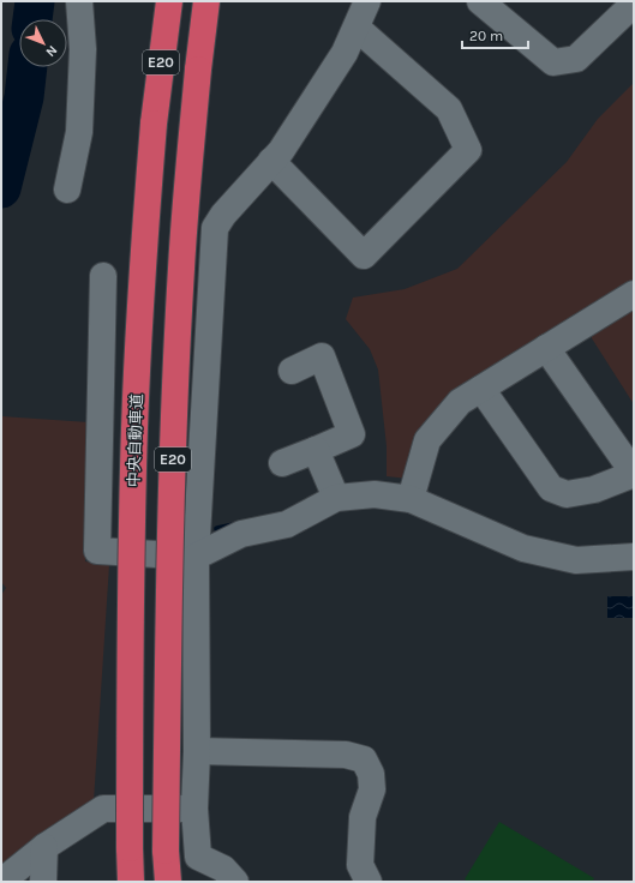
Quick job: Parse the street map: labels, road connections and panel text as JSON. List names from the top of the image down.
{
  "streets": {
    "highway": ["E20", "中央自動車道"]
  },
  "scale_bar": "20 m",
  "north": "bottom right"
}
